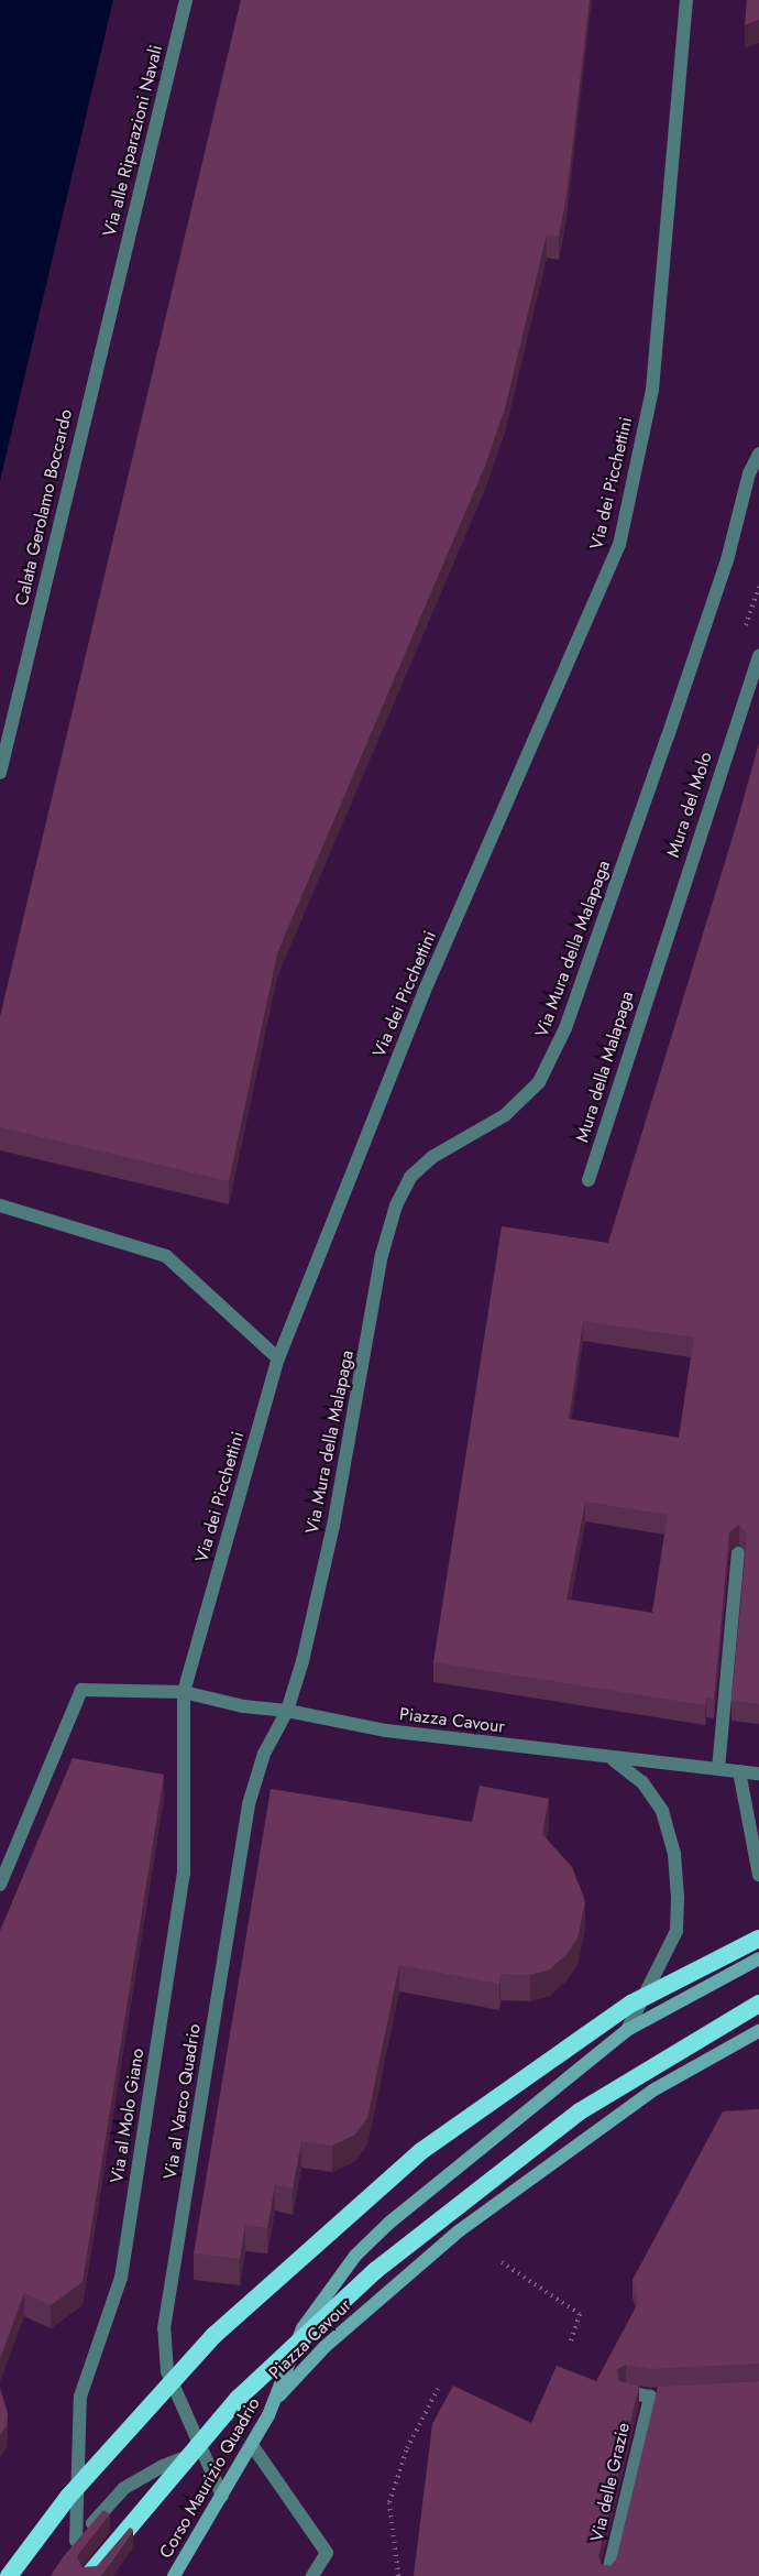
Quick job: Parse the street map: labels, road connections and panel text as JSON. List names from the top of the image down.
{
  "streets": {
    "main road": ["Piazza Cavour", "Corso Maurizio Quadrio"],
    "street": [
      "Via alle Riparazioni Navali",
      "Via dei Picchettini",
      "Calata Gerolamo Boccardo",
      "Mura del Molo",
      "Via Mura della Malapaga",
      "Mura della Malapaga",
      "Via al Varco Quadrio",
      "Via al Molo Giano",
      "Via delle Grazie"
    ]
  },
  "crossings": [
    ["Via alle Riparazioni Navali", "Calata Gerolamo Boccardo"],
    ["Via dei Picchettini", "Piazza Cavour"],
    ["Via dei Picchettini", "Via al Molo Giano"],
    ["Mura del Molo", "Mura della Malapaga"],
    ["Via Mura della Malapaga", "Piazza Cavour"],
    ["Via Mura della Malapaga", "Via al Varco Quadrio"],
    ["Piazza Cavour", "Via al Varco Quadrio"],
    ["Piazza Cavour", "Via al Molo Giano"],
    ["Piazza Cavour", "Corso Maurizio Quadrio"],
    ["Via al Varco Quadrio", "Via al Molo Giano"],
    ["Via al Varco Quadrio", "Corso Maurizio Quadrio"]
  ]
}
